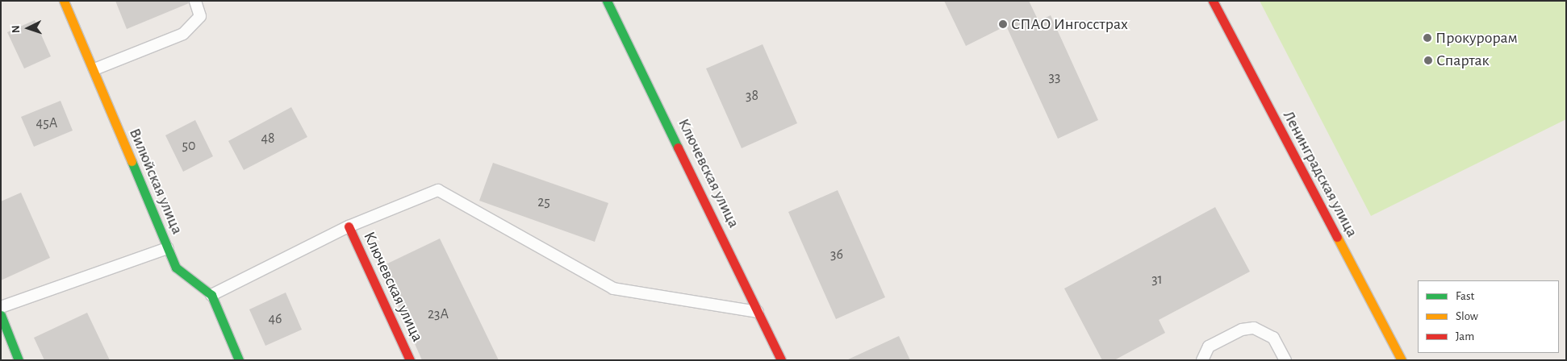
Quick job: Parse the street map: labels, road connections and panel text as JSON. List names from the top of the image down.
{
  "streets": {
    "main road": ["Ключевская улица", "Ленинградская улица", "Вилюйская улица"]
  },
  "places": ["СПАО Ингосстрах", "Прокурорам", "Спартак"],
  "house_numbers": [
    "33",
    "38",
    "45А",
    "48",
    "50",
    "25",
    "36",
    "31",
    "23А",
    "46"
  ],
  "legend": ["Fast", "Slow", "Jam"],
  "north": "left"
}
